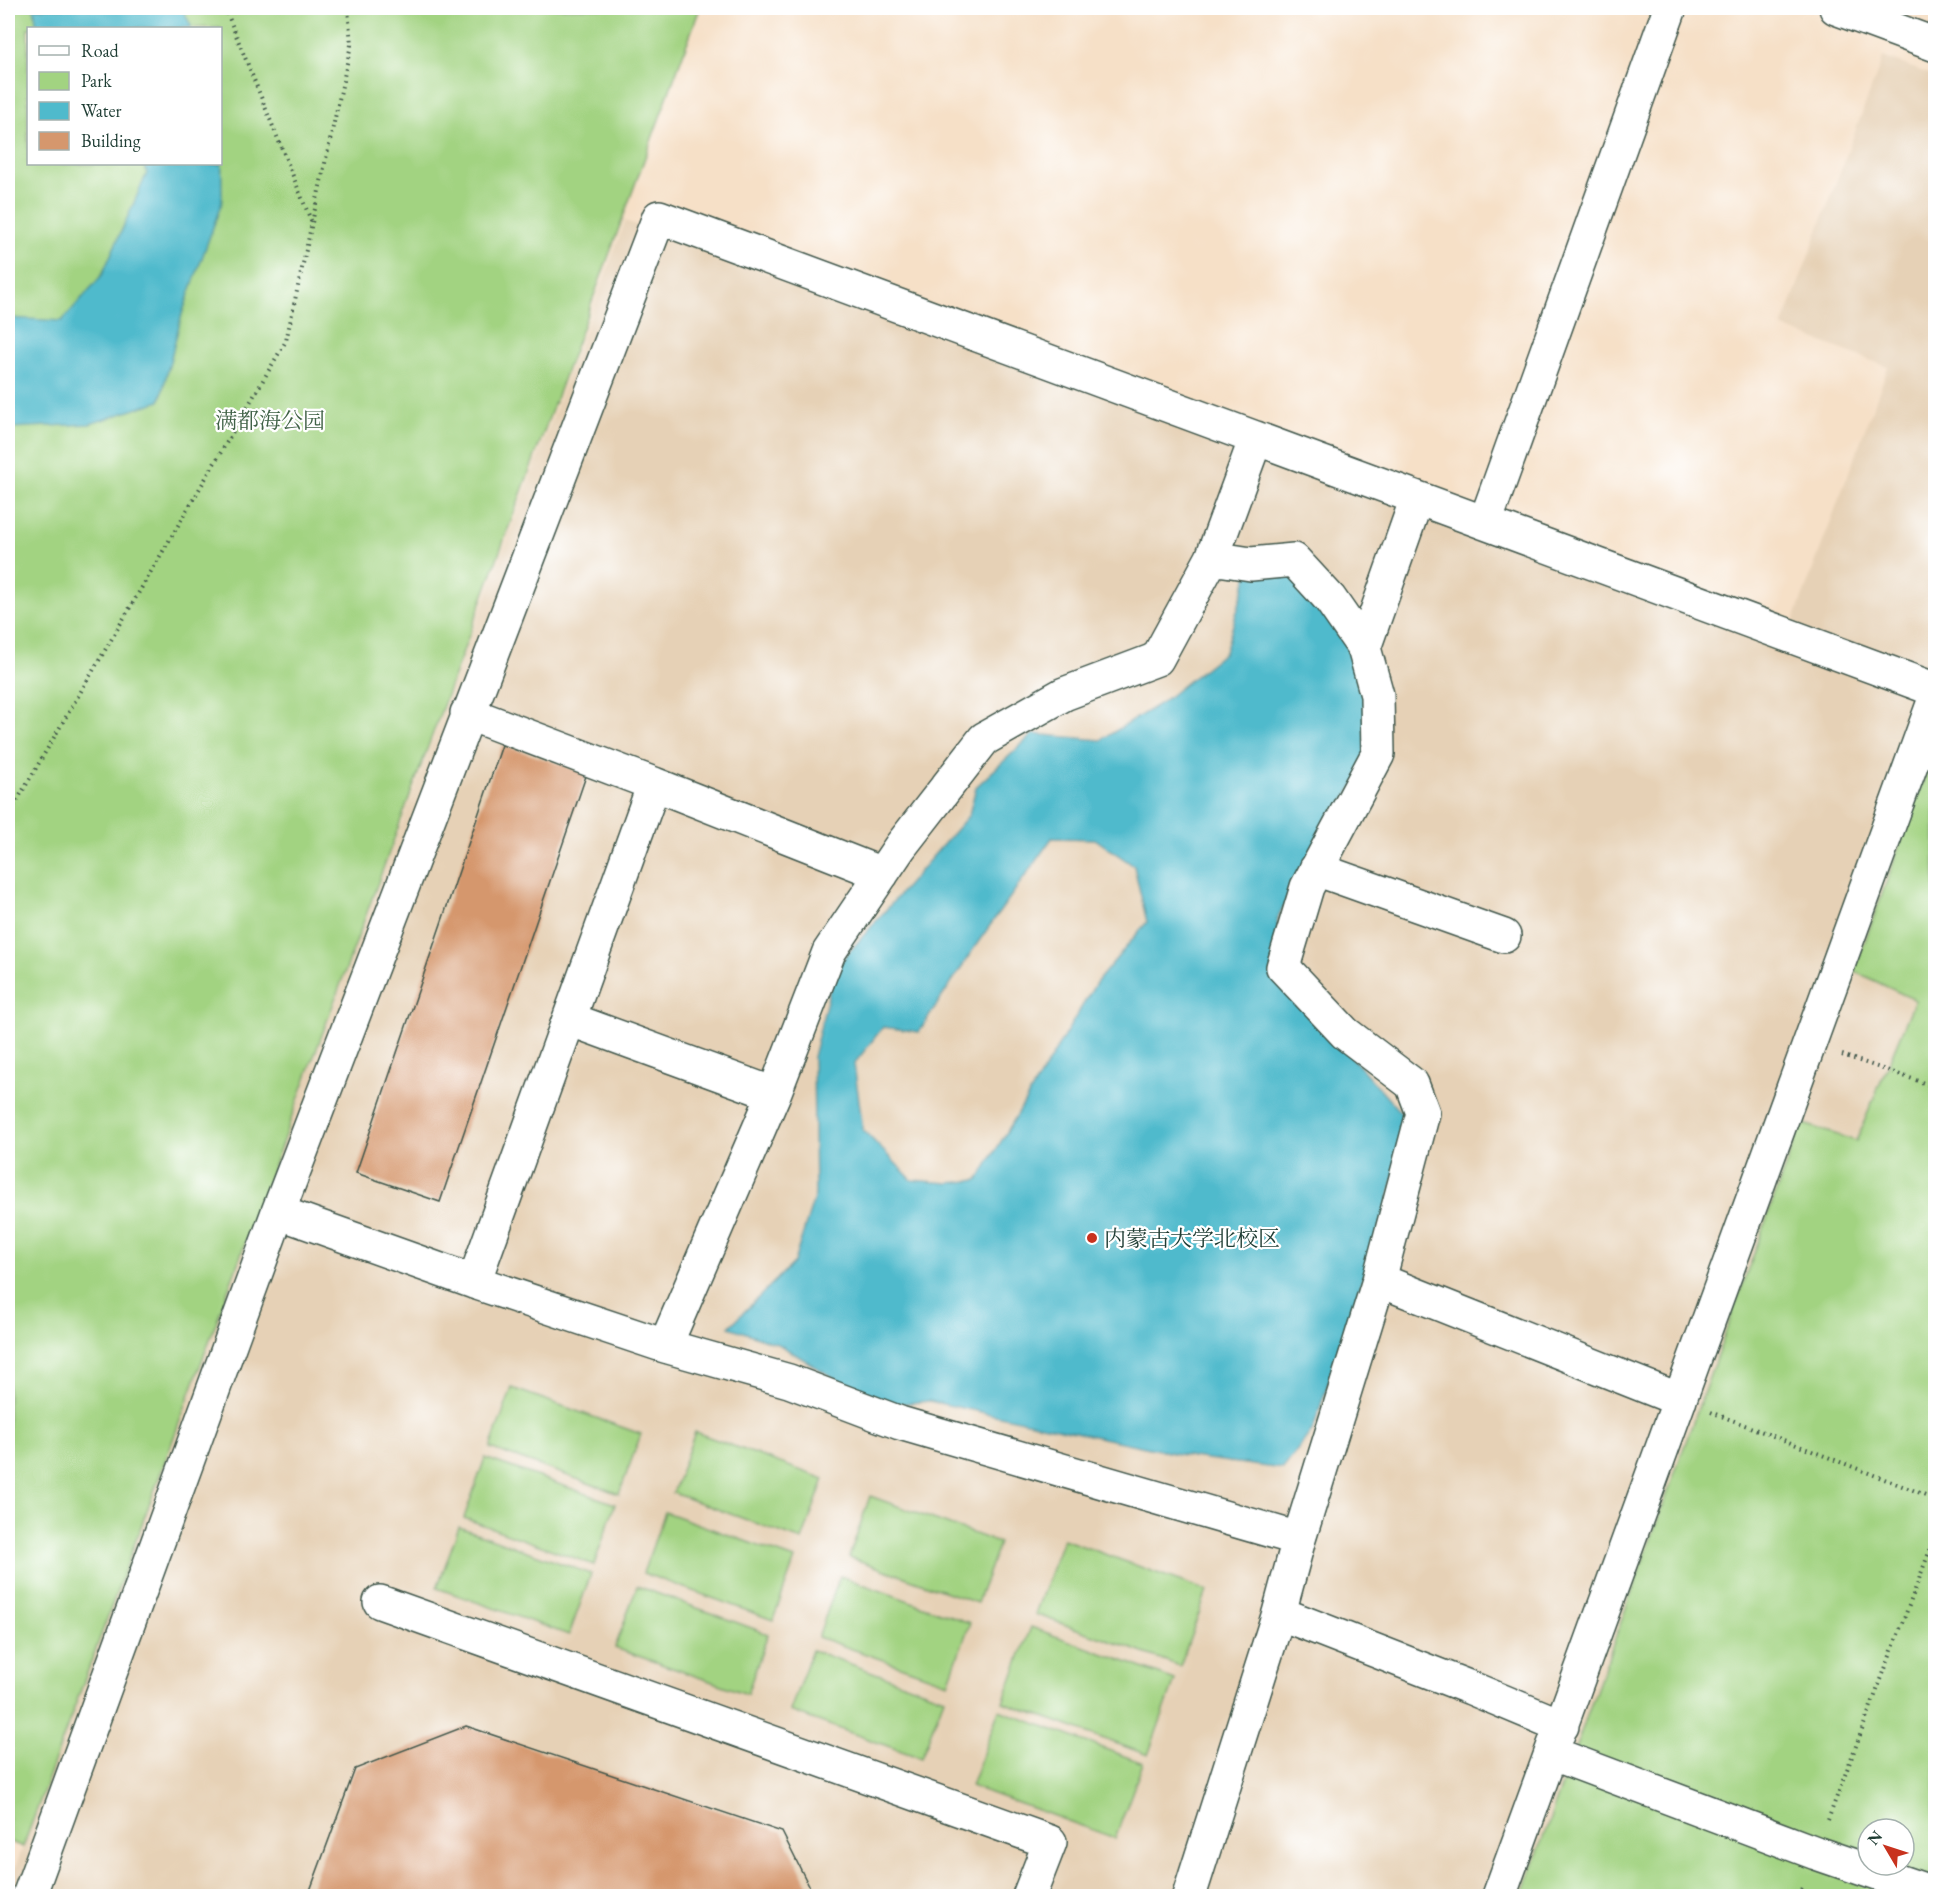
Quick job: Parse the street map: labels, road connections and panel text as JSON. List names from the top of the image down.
{
  "parks": ["满都海公园"],
  "places": ["内蒙古大学北校区"],
  "legend": [
    "Road",
    "Park",
    "Water",
    "Building"
  ],
  "north": "top left"
}
